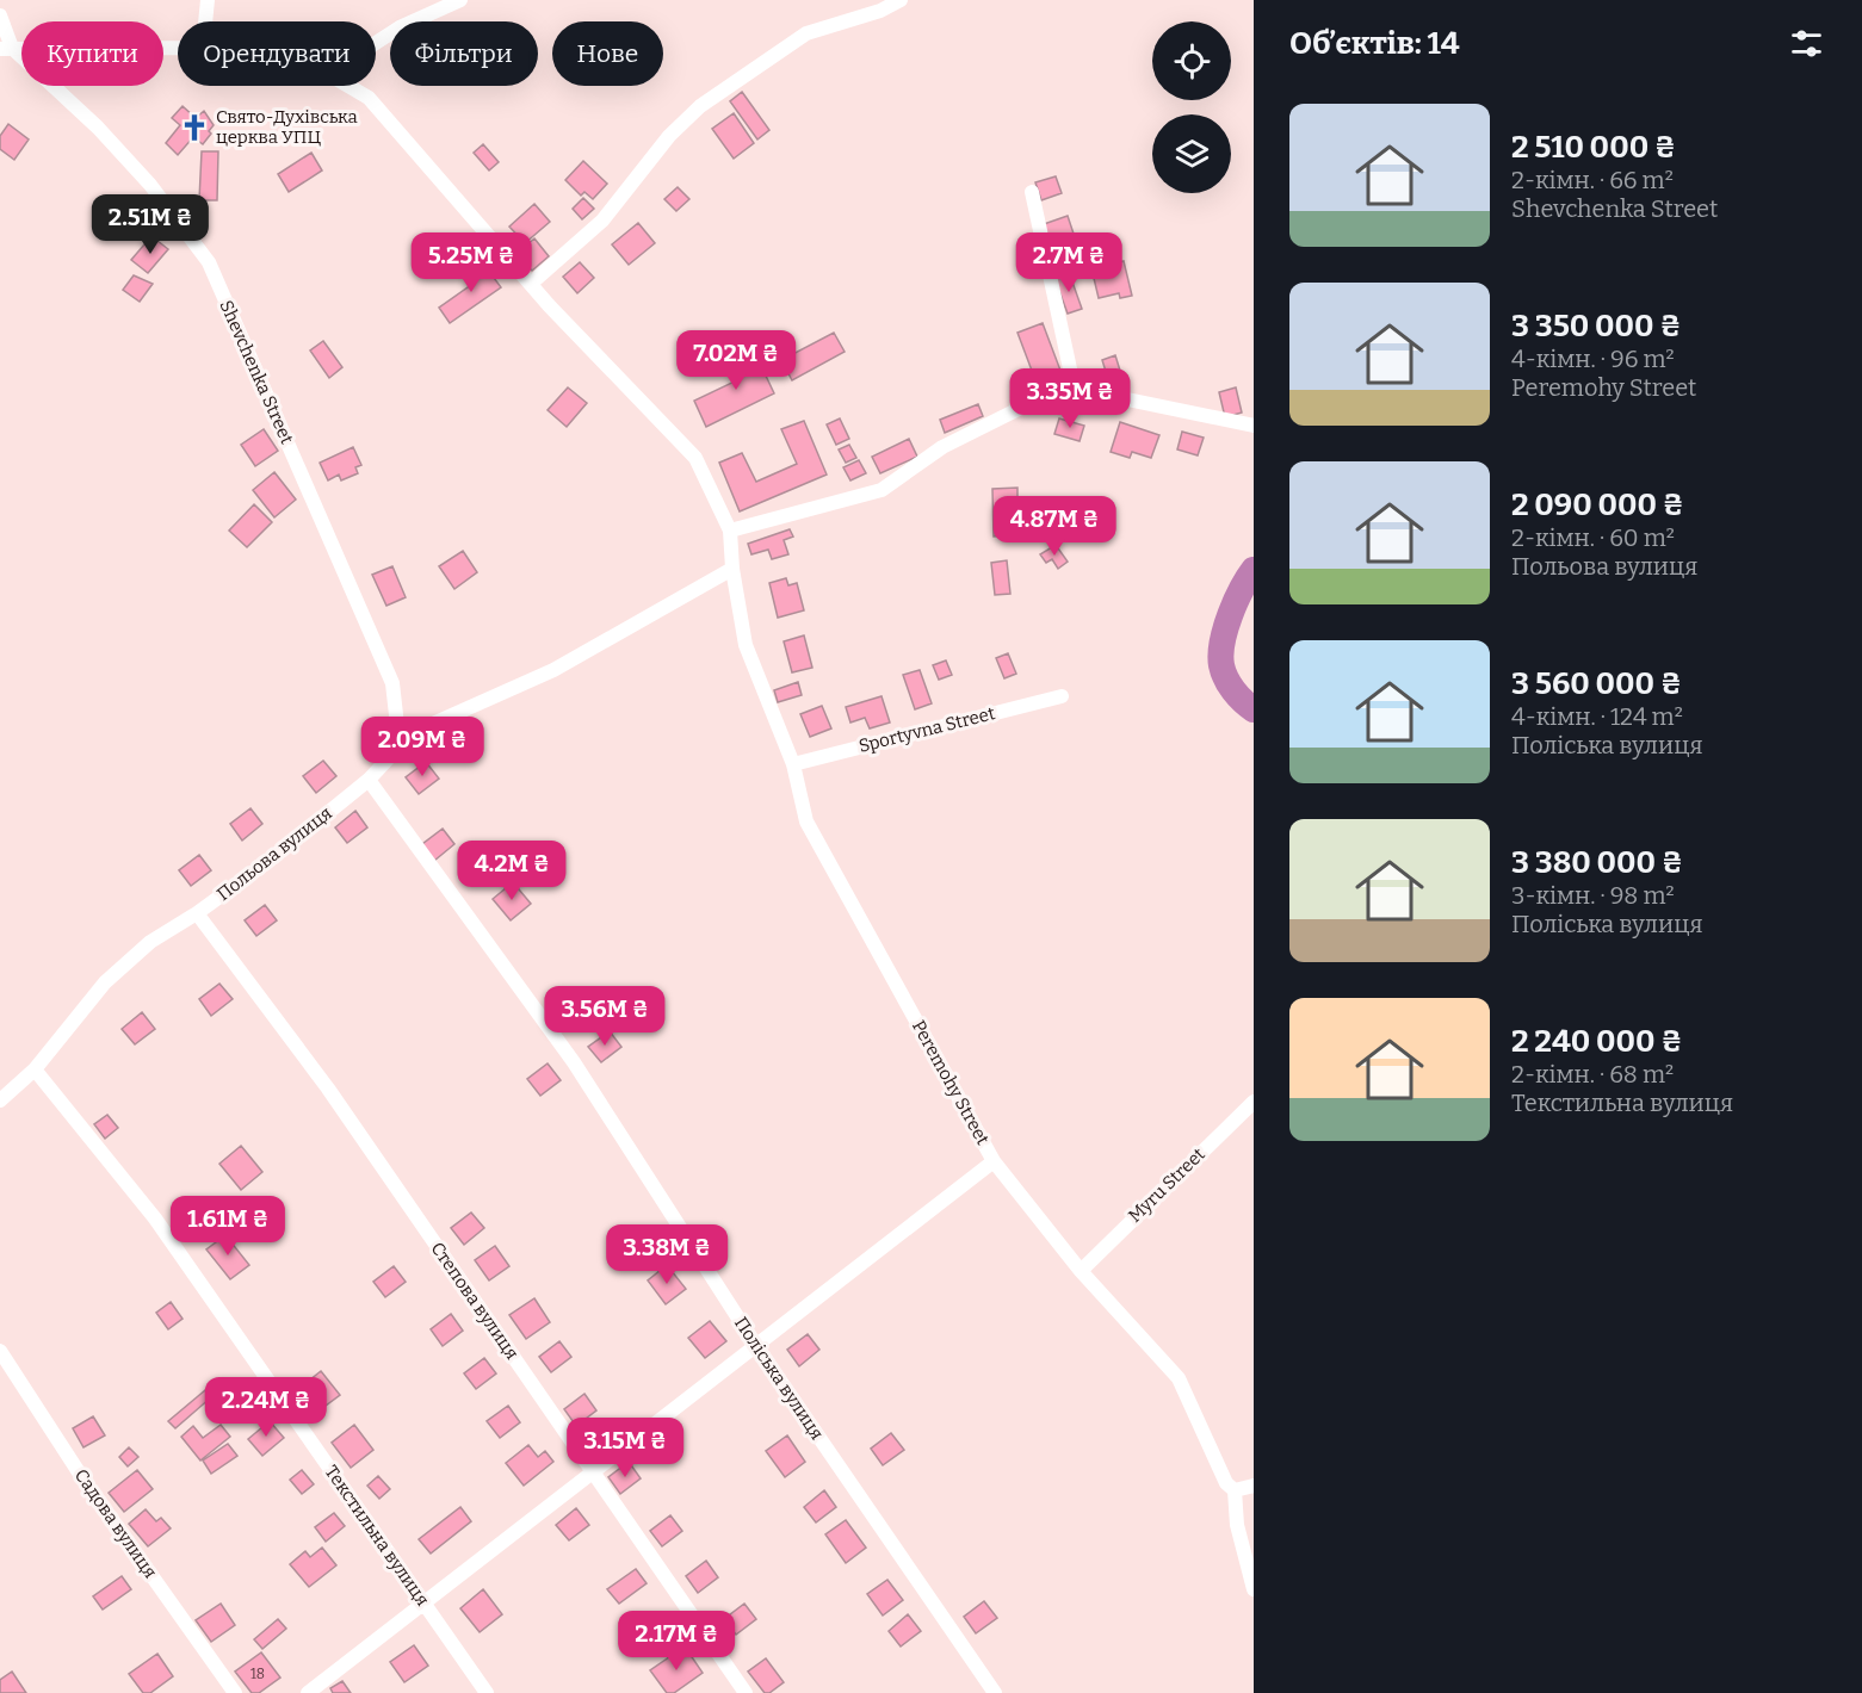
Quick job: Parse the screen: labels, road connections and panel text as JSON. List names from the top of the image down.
{
  "streets": {
    "street": [
      "Shevchenka Street",
      "Sportyvna Street",
      "Польова вулиця",
      "Peremohy Street",
      "Myru Street",
      "Степова вулиця",
      "Поліська вулиця",
      "Садова вулиця",
      "Текстильна вулиця"
    ]
  },
  "crossings": [
    ["Shevchenka Street", "Польова вулиця"],
    ["Shevchenka Street", "Peremohy Street"],
    ["Sportyvna Street", "Peremohy Street"],
    ["Польова вулиця", "Peremohy Street"],
    ["Польова вулиця", "Степова вулиця"],
    ["Польова вулиця", "Поліська вулиця"],
    ["Польова вулиця", "Текстильна вулиця"],
    ["Peremohy Street", "Myru Street"]
  ],
  "places": {
    "church": ["Свято-Духівська церква УПЦ"]
  },
  "house_numbers": ["18"],
  "page": {
    "heading": "Об’єктів: 14",
    "chip": [
      "Купити",
      "Орендувати",
      "Фільтри",
      "Нове"
    ],
    "list": [
      {
        "name": "2 510 000 ₴",
        "note": "2-кімн. · 66 m² · Shevchenka Street"
      },
      {
        "name": "3 350 000 ₴",
        "note": "4-кімн. · 96 m² · Peremohy Street"
      },
      {
        "name": "2 090 000 ₴",
        "note": "2-кімн. · 60 m² · Польова вулиця"
      },
      {
        "name": "3 560 000 ₴",
        "note": "4-кімн. · 124 m² · Поліська вулиця"
      },
      {
        "name": "3 380 000 ₴",
        "note": "3-кімн. · 98 m² · Поліська вулиця"
      },
      {
        "name": "2 240 000 ₴",
        "note": "2-кімн. · 68 m² · Текстильна вулиця"
      }
    ],
    "price": [
      "2.51M ₴",
      "5.25M ₴",
      "2.7M ₴",
      "7.02M ₴",
      "3.35M ₴",
      "4.87M ₴",
      "2.09M ₴",
      "4.2M ₴",
      "3.56M ₴",
      "1.61M ₴",
      "3.38M ₴",
      "2.24M ₴",
      "3.15M ₴",
      "2.17M ₴"
    ]
  }
}
